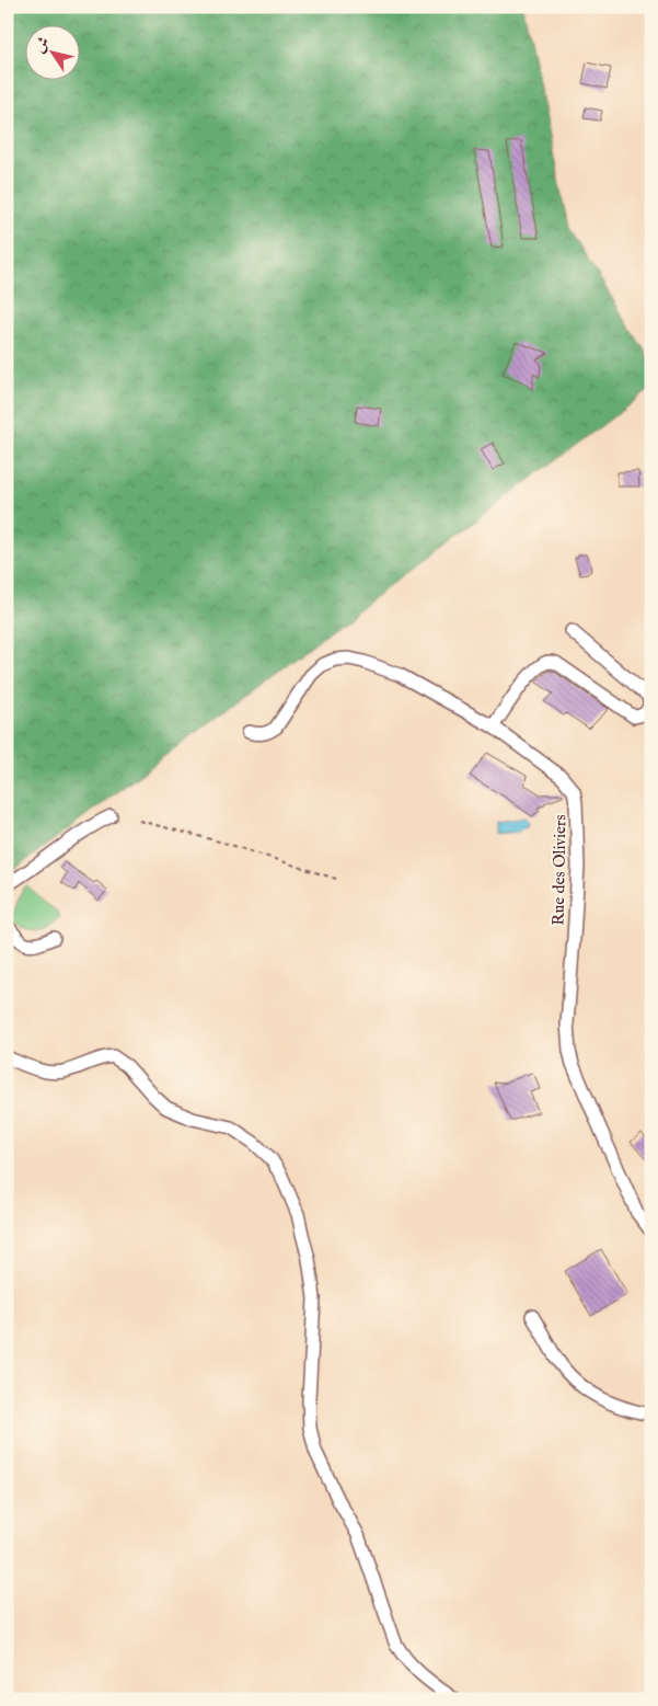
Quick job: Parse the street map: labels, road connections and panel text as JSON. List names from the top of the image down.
{
  "streets": {
    "street": ["Rue des Oliviers"]
  },
  "north": "top left"
}
